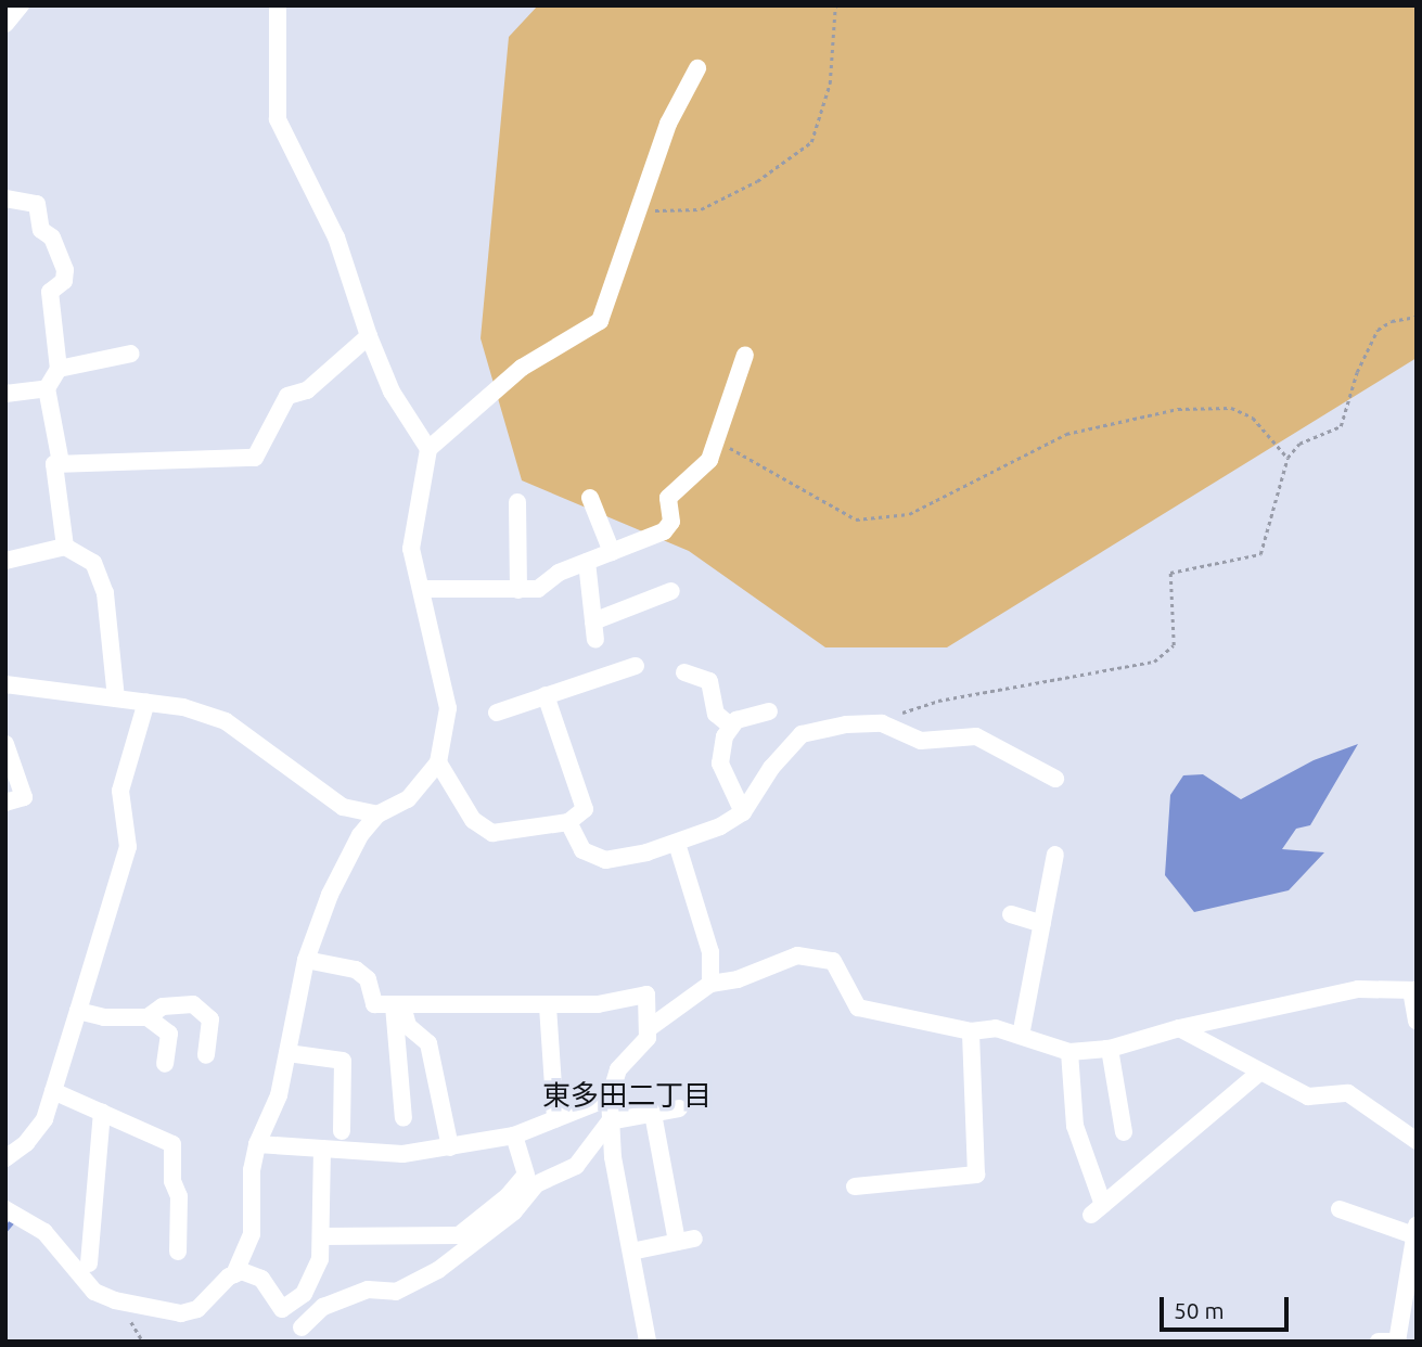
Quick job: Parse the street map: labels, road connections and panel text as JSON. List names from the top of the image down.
{
  "districts": ["東多田二丁目"],
  "scale_bar": "50 m"
}
